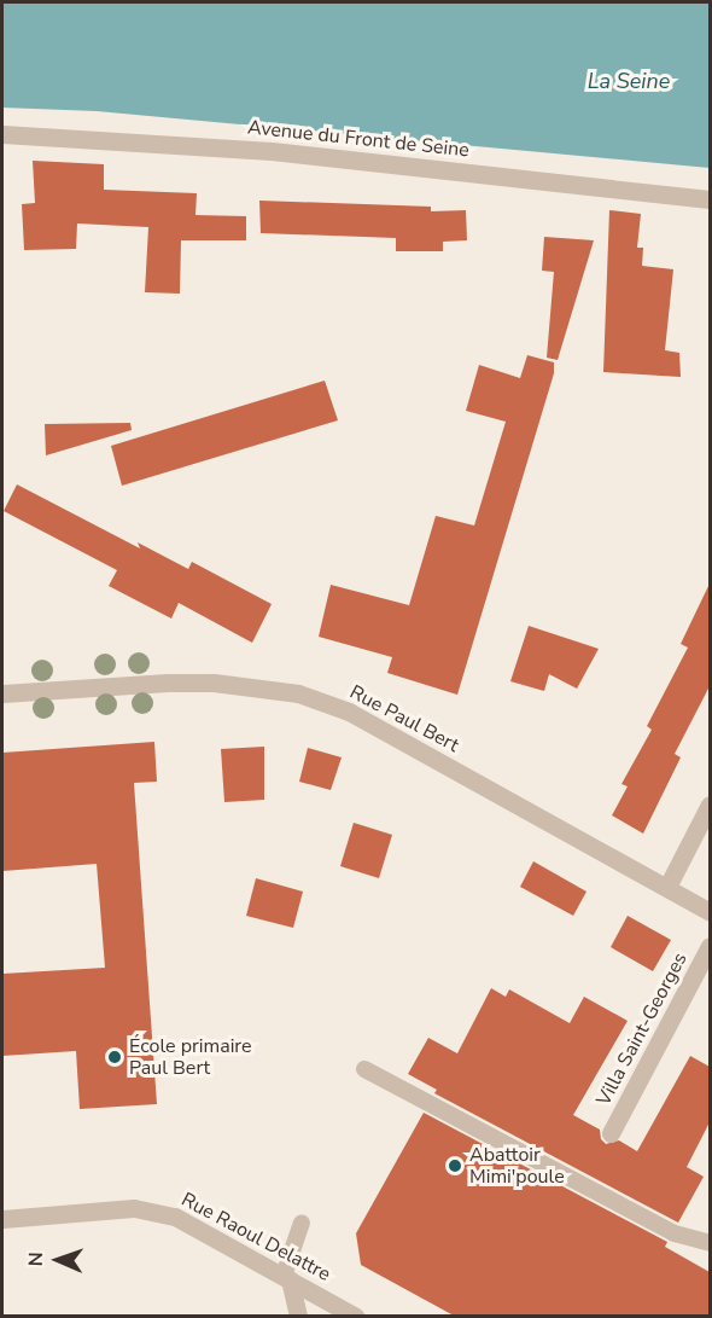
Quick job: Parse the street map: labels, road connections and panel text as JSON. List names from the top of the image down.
{
  "streets": {
    "street": [
      "Avenue du Front de Seine",
      "Rue Paul Bert",
      "Villa Saint-Georges",
      "Rue Raoul Delattre"
    ]
  },
  "water": ["La Seine"],
  "places": ["École primaire Paul Bert", "Abattoir Mimi'poule"],
  "north": "left"
}
